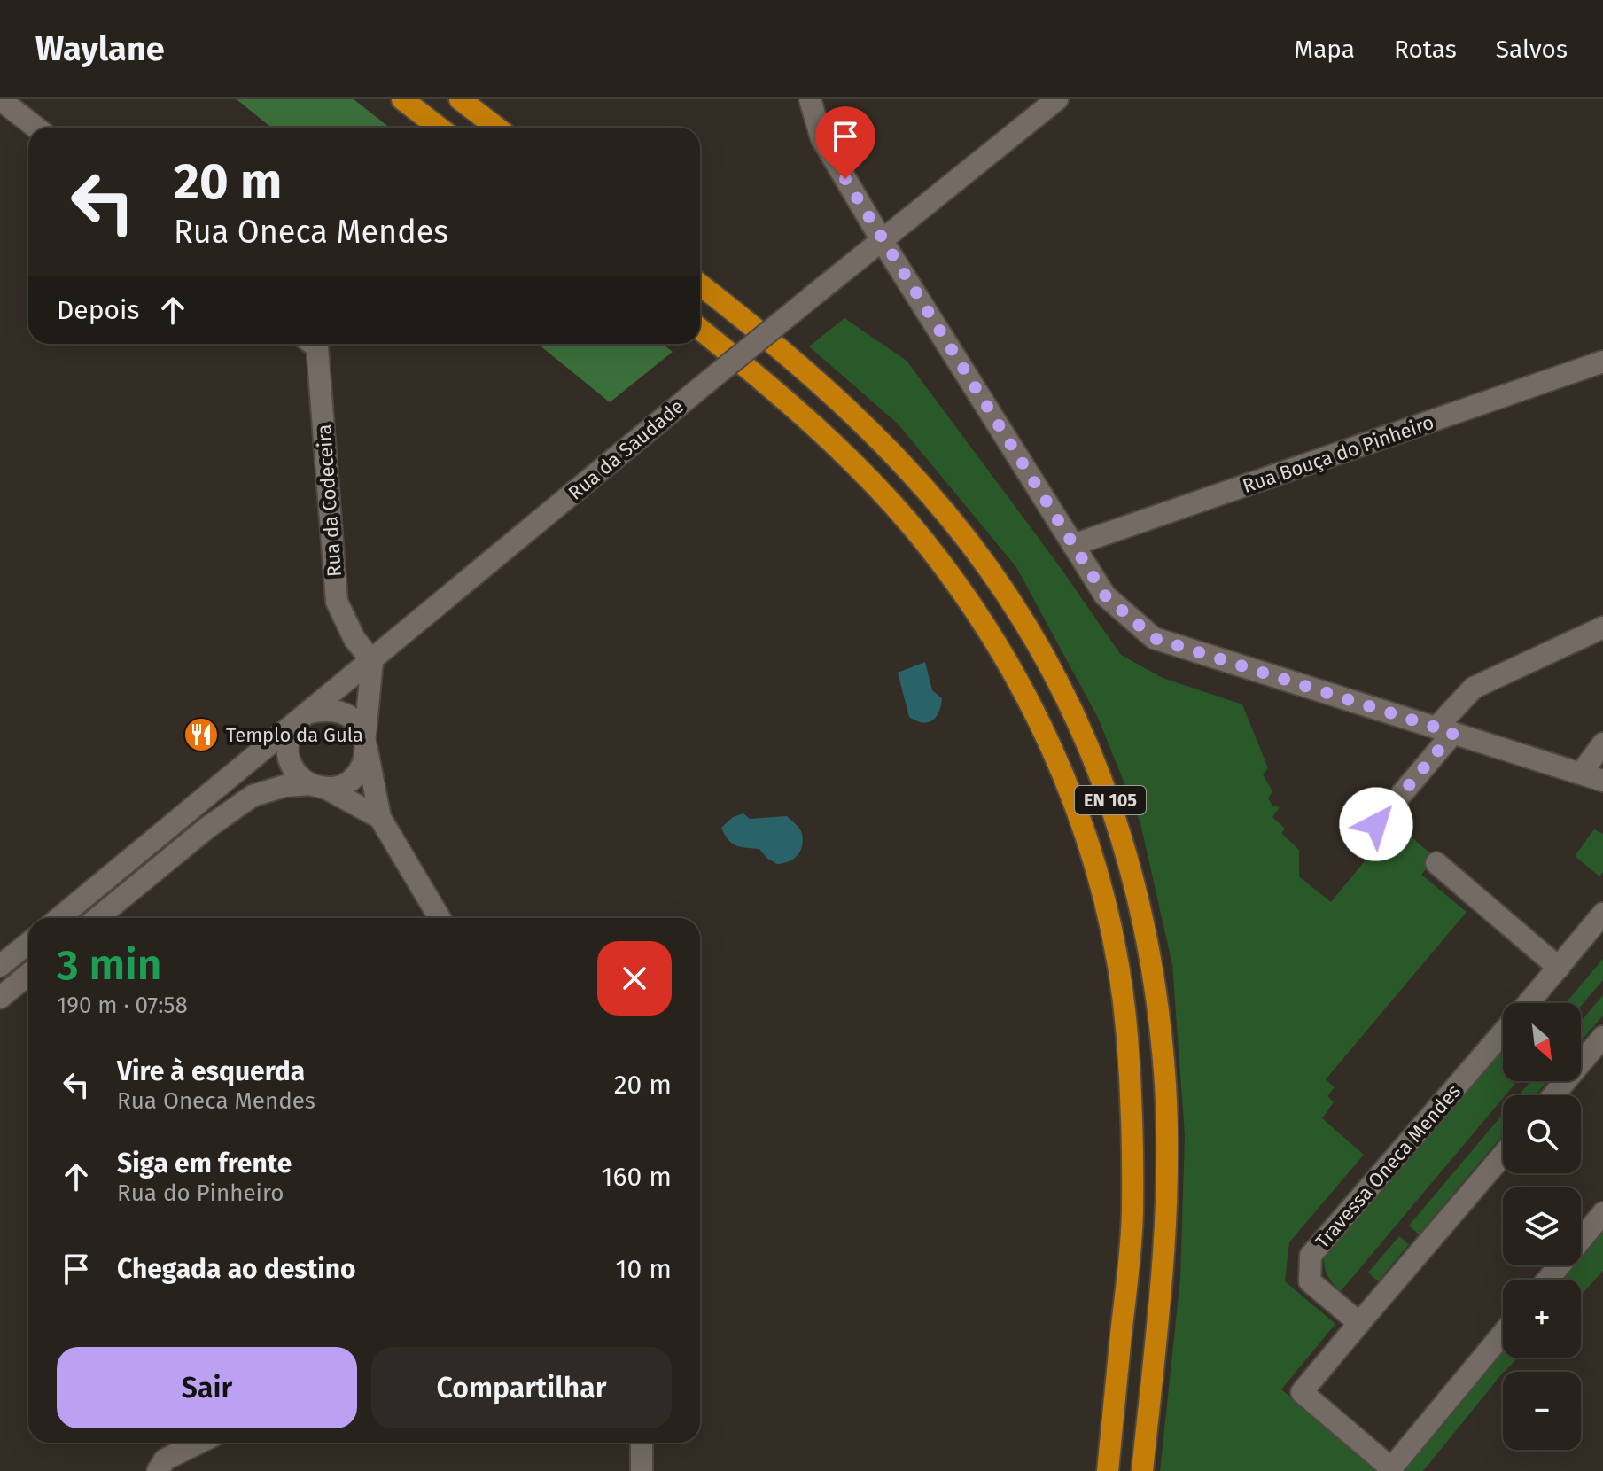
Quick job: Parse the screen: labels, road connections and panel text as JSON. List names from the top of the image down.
{
  "streets": {
    "highway": ["EN 105"],
    "street": [
      "Rua da Saudade",
      "Rua Bouça do Pinheiro",
      "Rua da Codeceira",
      "Travessa Oneca Mendes"
    ]
  },
  "crossings": [
    ["Rua da Saudade", "Rua da Codeceira"]
  ],
  "places": {
    "restaurant": ["Templo da Gula"]
  },
  "north": "bottom right",
  "page": {
    "header": "Waylane",
    "nav": ["Mapa", "Rotas", "Salvos"],
    "turn": ["20 m", "Rua Oneca Mendes"],
    "then": "Depois",
    "heading": ["3 min", "190 m · 07:58"],
    "map_buttons": ["+", "−"],
    "list": [
      {
        "name": "Vire à esquerda",
        "note": "Rua Oneca Mendes",
        "value": "20 m"
      },
      {
        "name": "Siga em frente",
        "note": "Rua do Pinheiro",
        "value": "160 m"
      },
      {
        "name": "Chegada ao destino",
        "value": "10 m"
      }
    ],
    "buttons": ["Sair", "Compartilhar"]
  }
}
